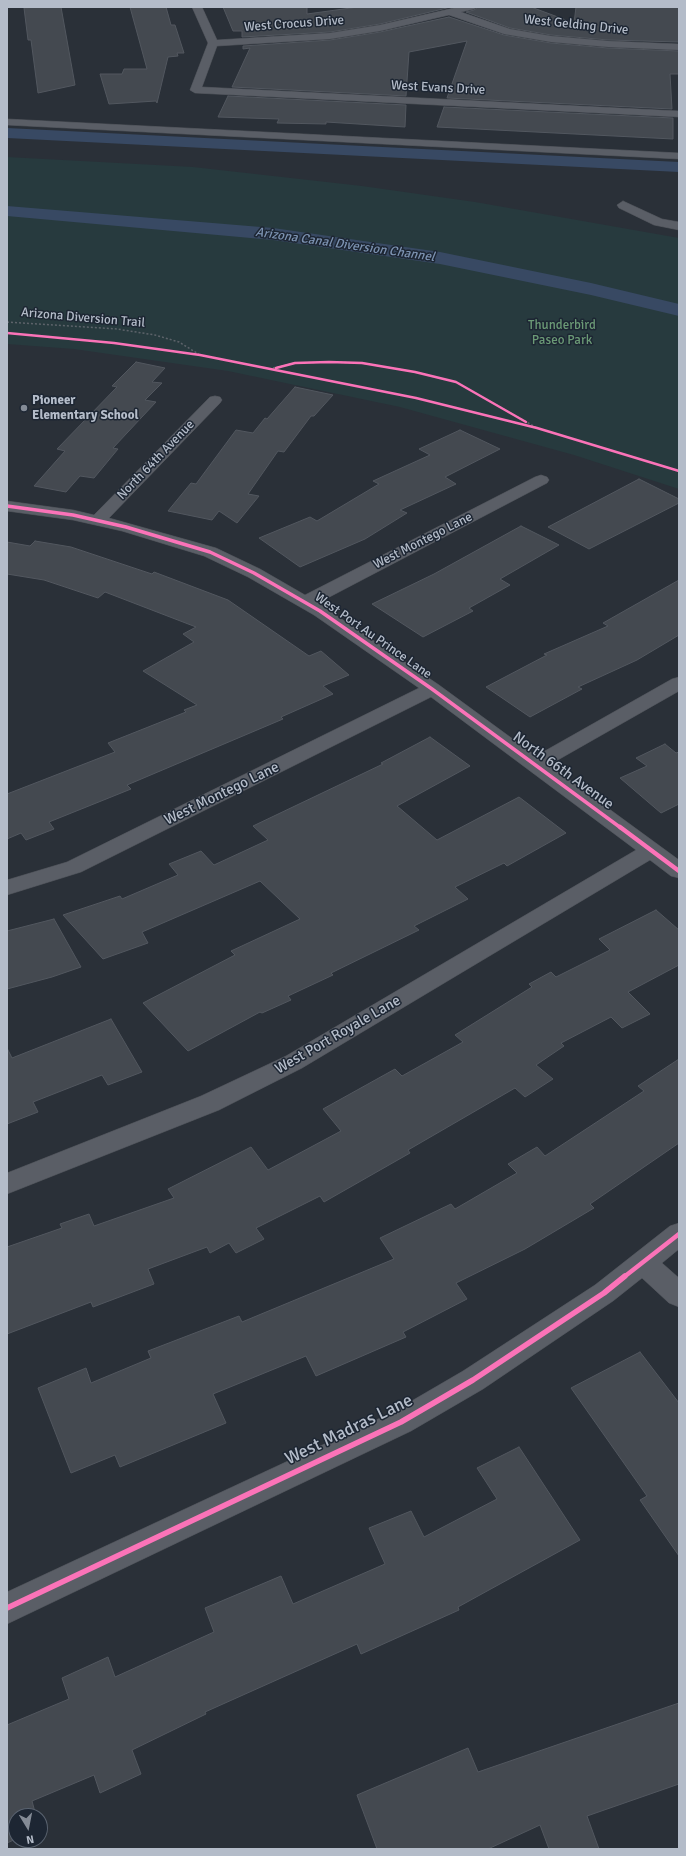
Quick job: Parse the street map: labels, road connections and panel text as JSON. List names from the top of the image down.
{
  "streets": {
    "street": [
      "West Crocus Drive",
      "West Gelding Drive",
      "West Evans Drive",
      "North 64th Avenue",
      "West Montego Lane",
      "West Port Au Prince Lane",
      "North 66th Avenue",
      "West Port Royale Lane",
      "West Madras Lane"
    ],
    "path": ["Arizona Diversion Trail"]
  },
  "crossings": [
    ["West Crocus Drive", "West Gelding Drive"],
    ["West Crocus Drive", "West Evans Drive"],
    ["North 64th Avenue", "West Port Au Prince Lane"],
    ["West Montego Lane", "West Port Au Prince Lane"],
    ["West Montego Lane", "North 66th Avenue"],
    ["West Port Au Prince Lane", "North 66th Avenue"],
    ["North 66th Avenue", "West Port Royale Lane"]
  ],
  "water": ["Arizona Canal Diversion Channel"],
  "parks": ["Thunderbird Paseo Park"],
  "places": ["Pioneer Elementary School"],
  "north": "bottom"
}
